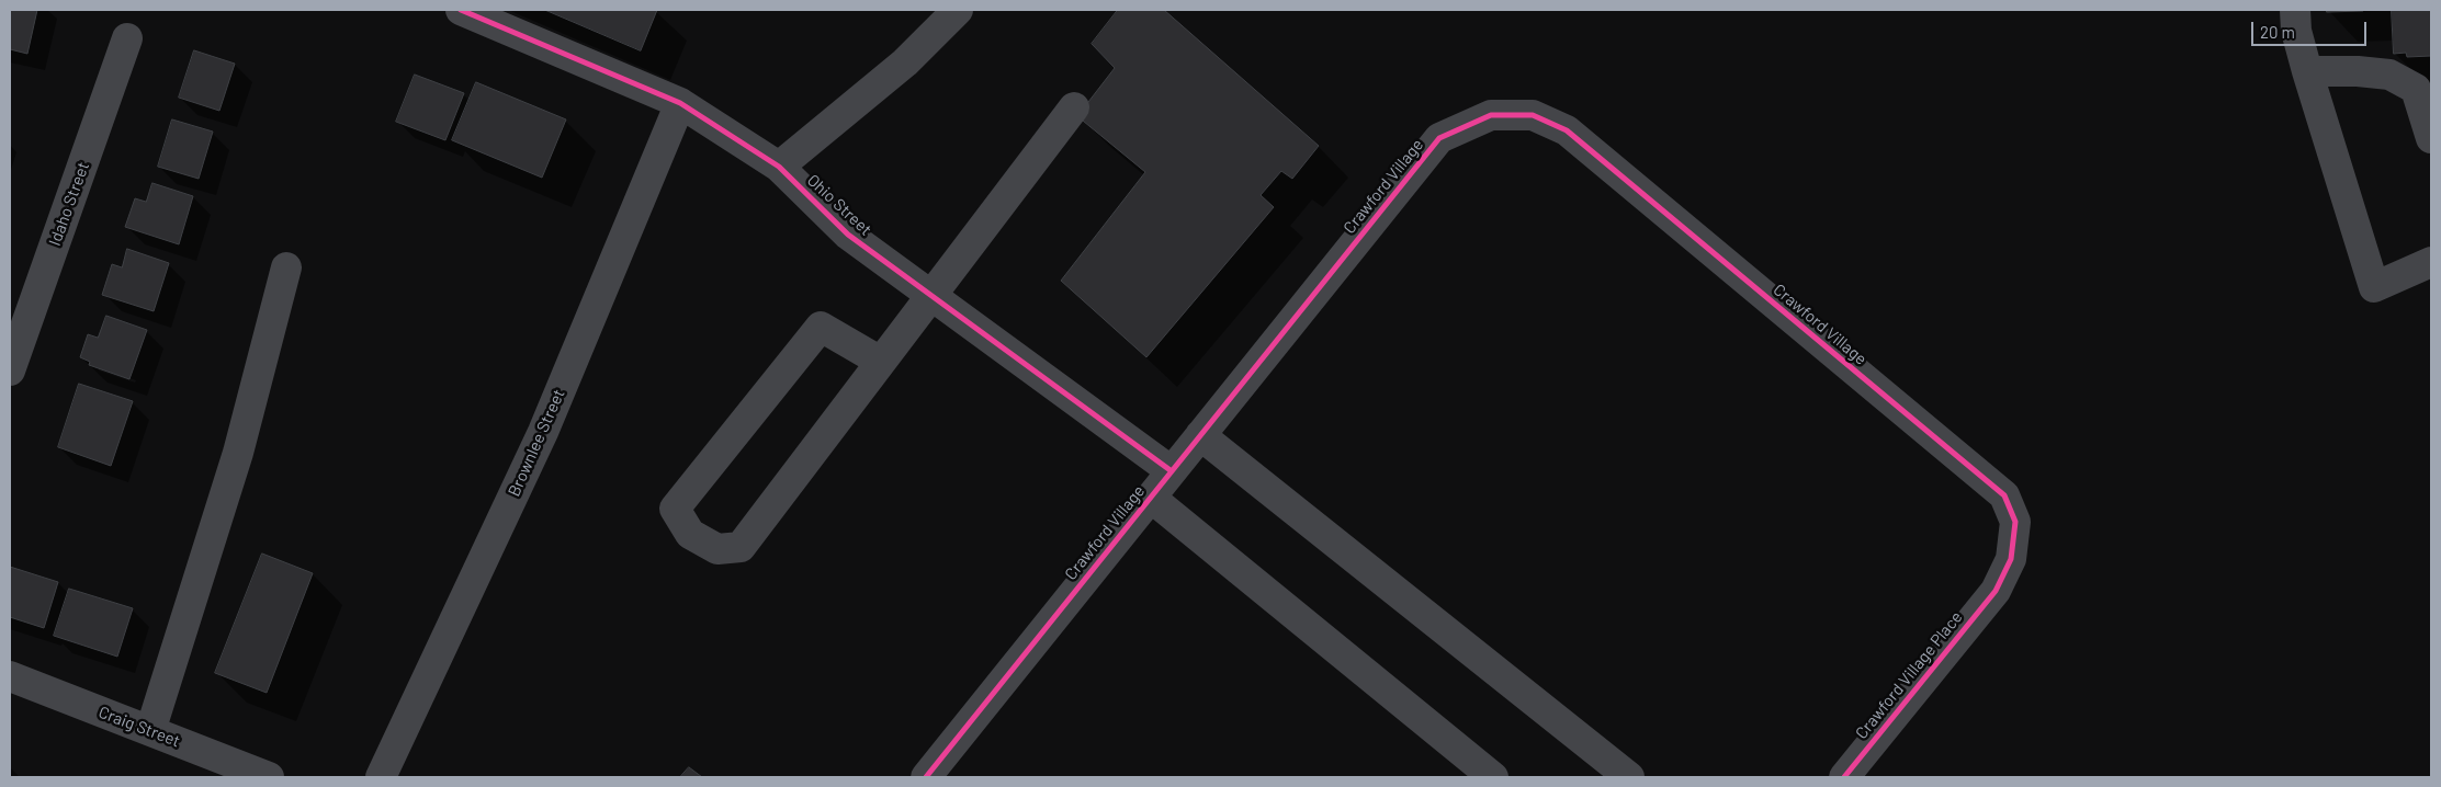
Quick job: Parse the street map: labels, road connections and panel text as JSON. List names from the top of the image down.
{
  "streets": {
    "street": [
      "Crawford Village",
      "Idaho Street",
      "Ohio Street",
      "Brownlee Street",
      "Crawford Village Place",
      "Craig Street"
    ]
  },
  "crossings": [
    ["Crawford Village", "Ohio Street"],
    ["Crawford Village", "Crawford Village Place"],
    ["Ohio Street", "Brownlee Street"]
  ],
  "scale_bar": "20 m"
}
